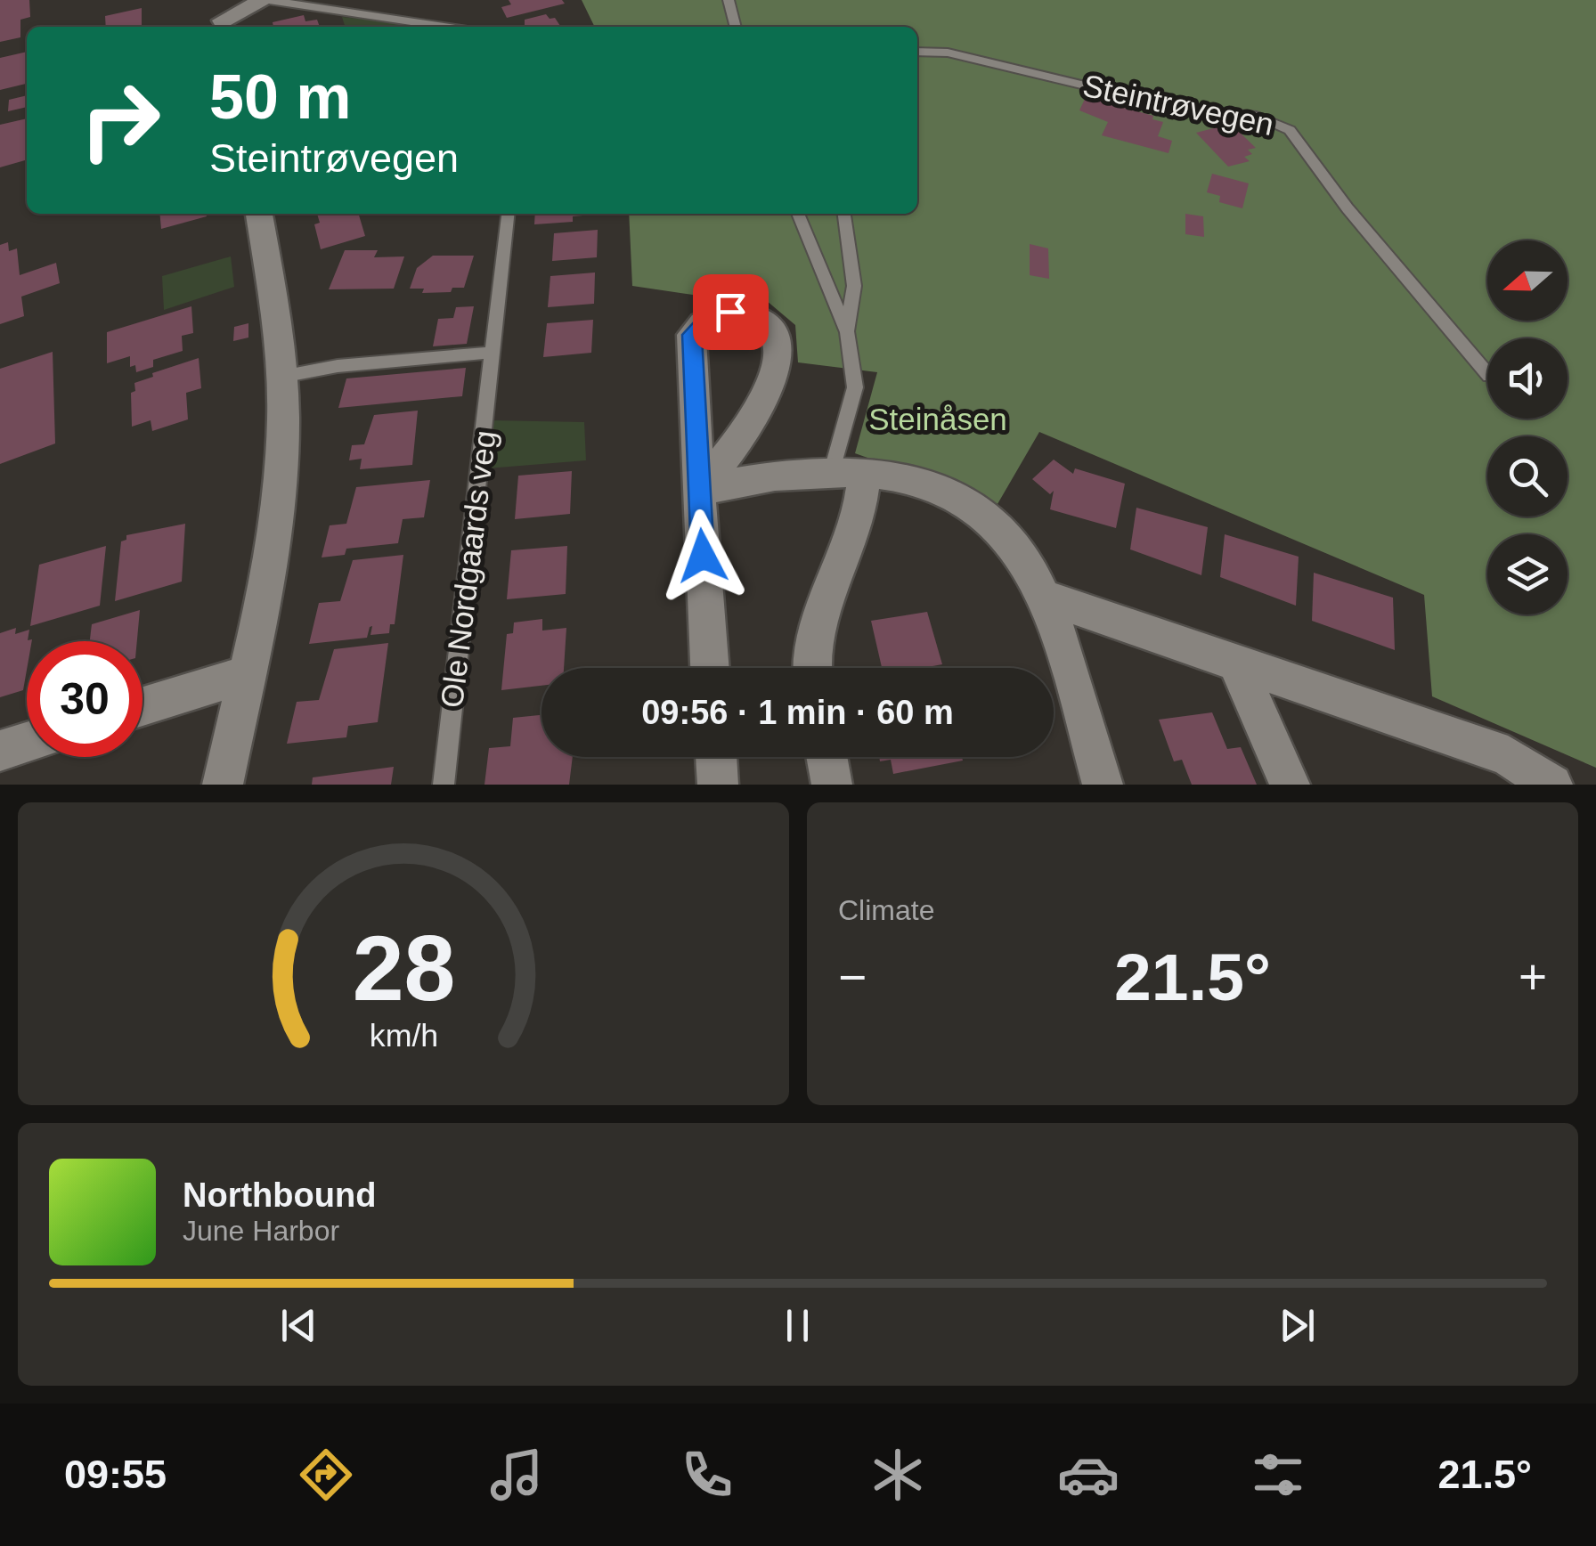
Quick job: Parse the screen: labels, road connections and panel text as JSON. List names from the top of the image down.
{
  "streets": {
    "lane": ["Steintrøvegen", "Ole Nordgaards veg"]
  },
  "parks": ["Steinåsen"],
  "north": "left",
  "page": {
    "turn": ["50 m", "Steintrøvegen"],
    "limit": "30",
    "trip": "09:56 · 1 min · 60 m",
    "tile": "Climate",
    "heat": ["−", "21.5°", "+"],
    "song": ["Northbound", "June Harbor"],
    "tabs": ["09:55", "21.5°"],
    "gauge": ["28", "km/h"]
  }
}
